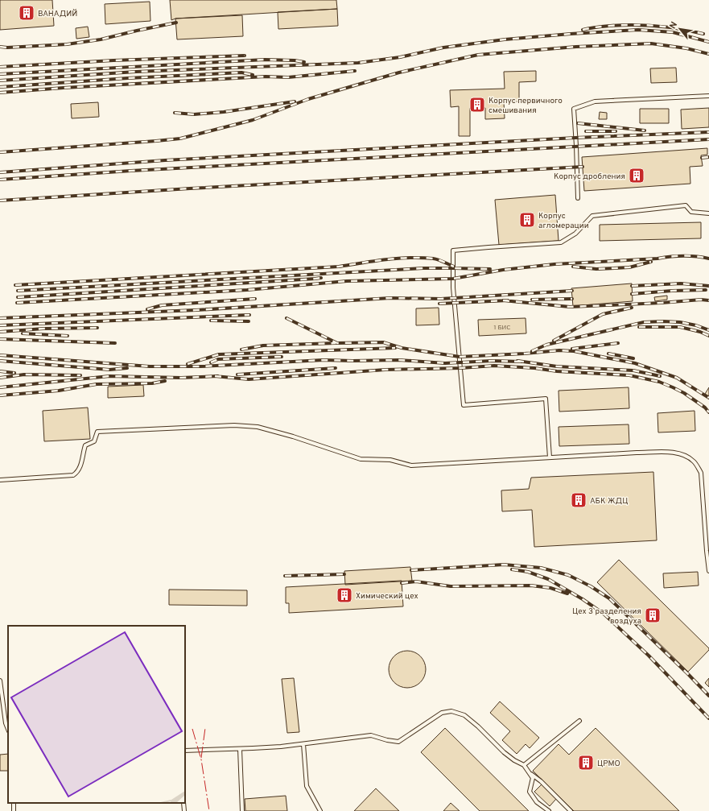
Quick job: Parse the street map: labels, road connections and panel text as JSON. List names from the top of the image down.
{
  "places": {
    "building": [
      "ВАНАДИЙ",
      "Корпус первичного смешивания",
      "Корпус дробления",
      "Корпус агломерации",
      "АБК ЖДЦ",
      "Химический цех",
      "Цех 3 разделения воздуха",
      "ЦРМО"
    ]
  },
  "house_numbers": ["1 БИС"],
  "north": "top left"
}
